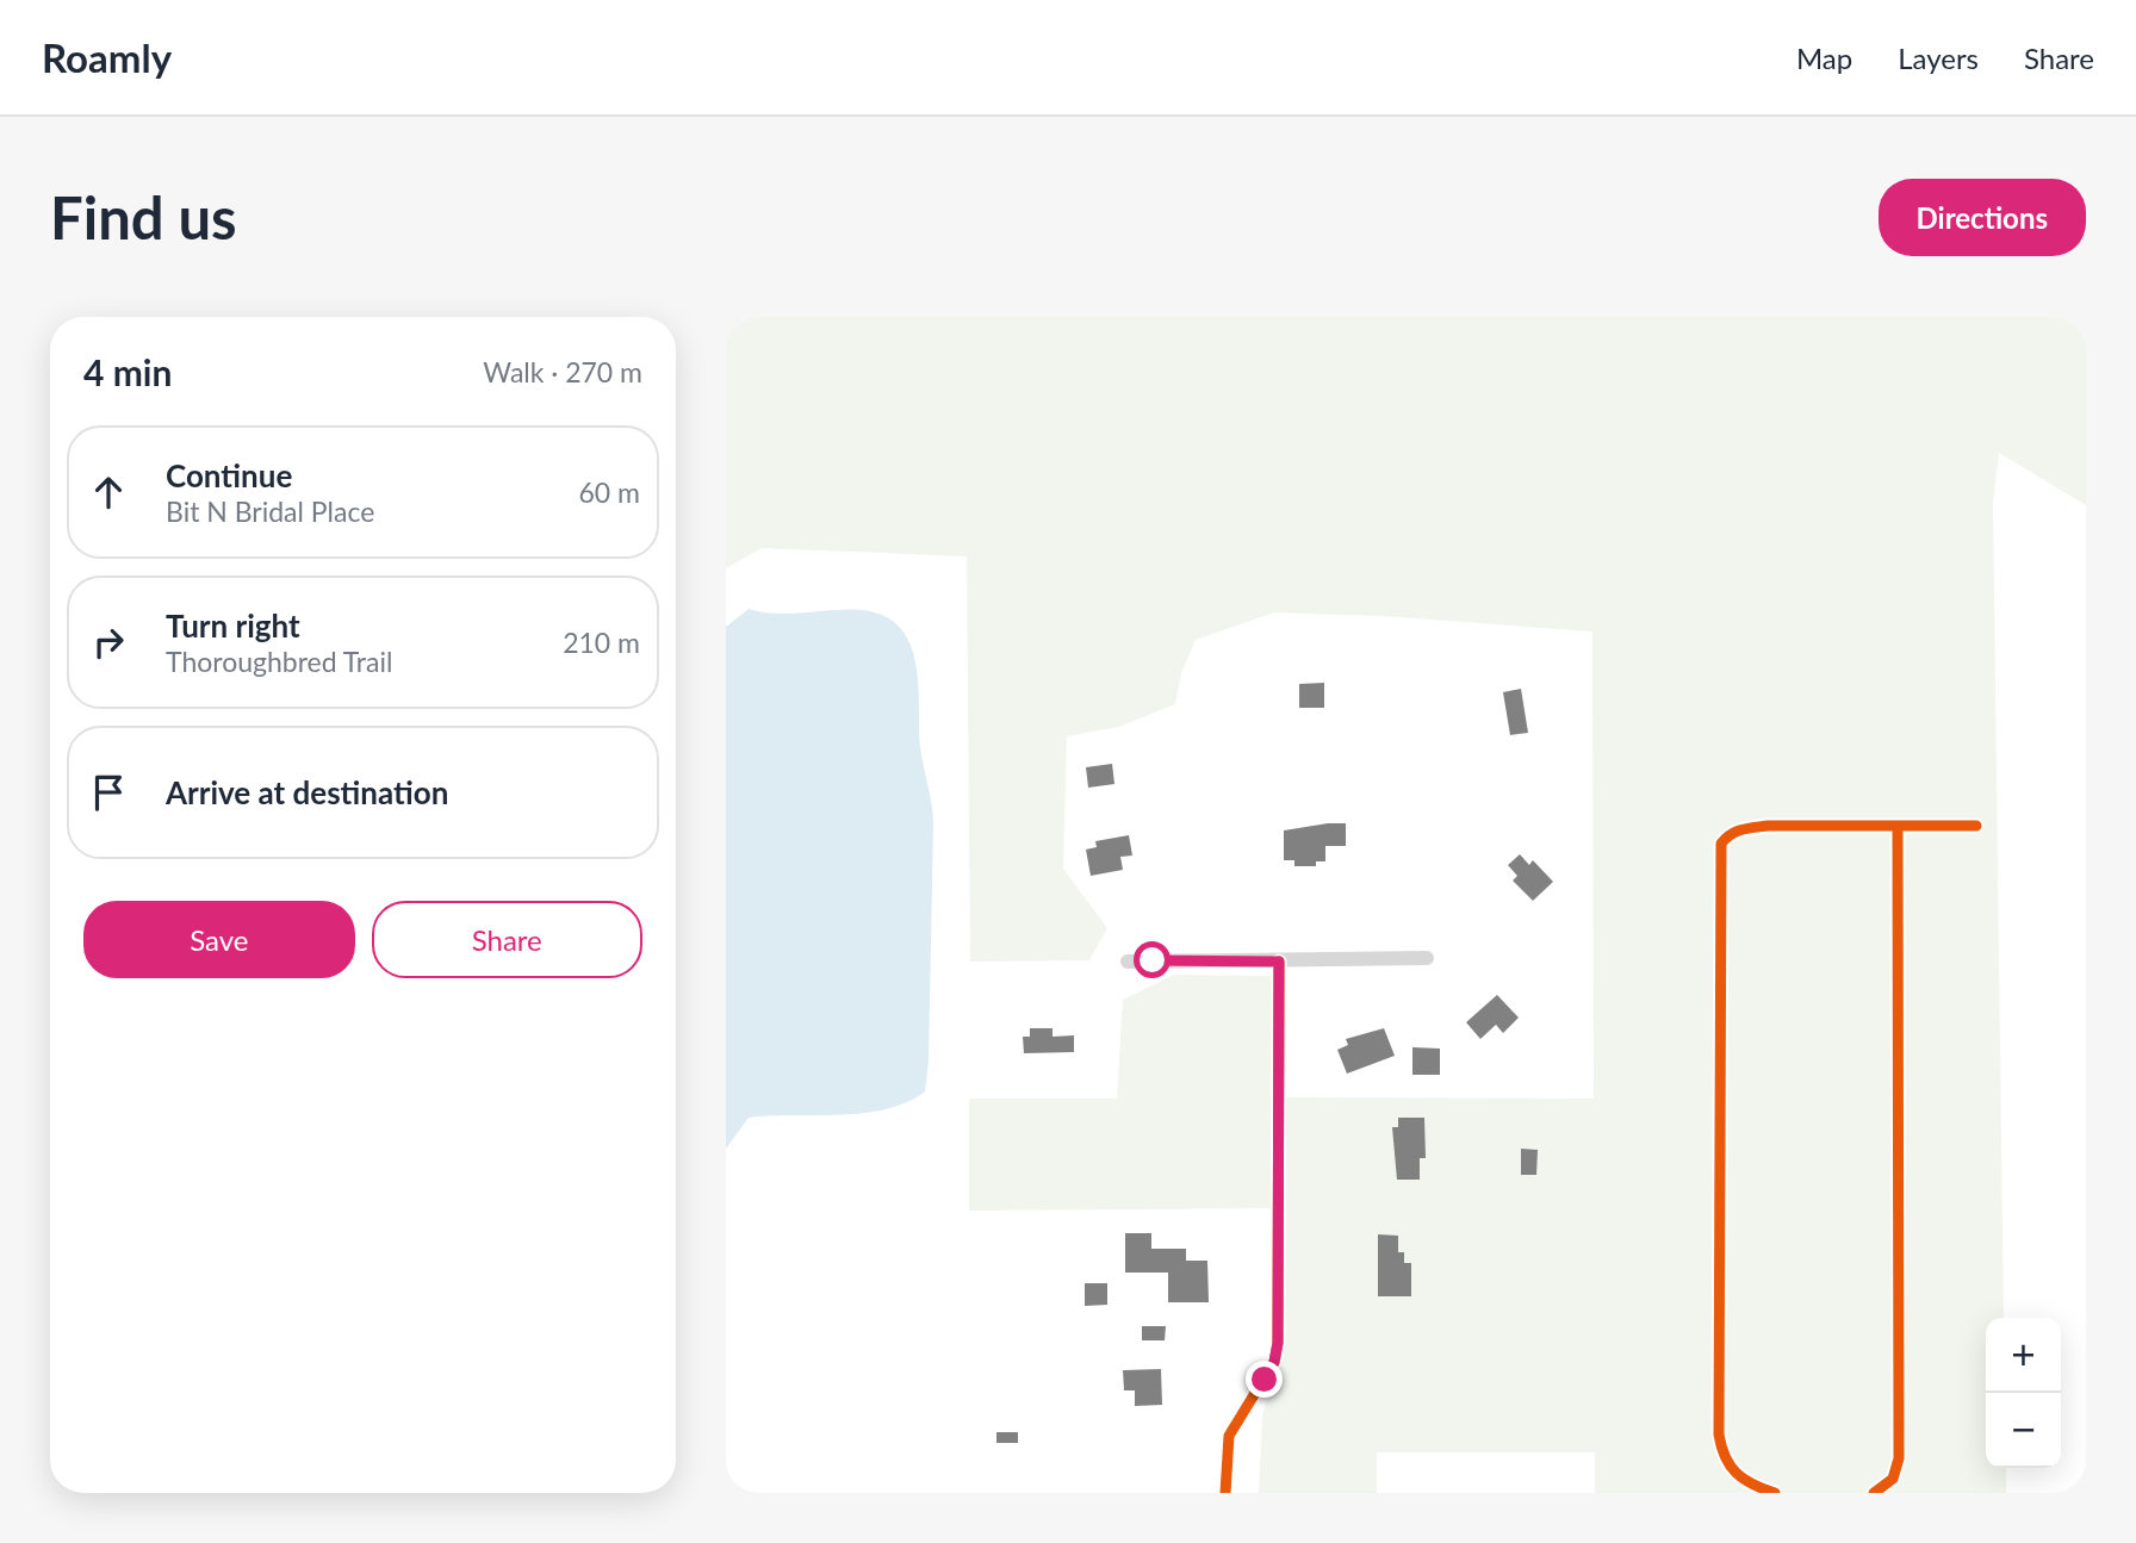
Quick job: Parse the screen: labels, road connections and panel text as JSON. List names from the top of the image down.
{
  "page": {
    "header": "Roamly",
    "nav": ["Map", "Layers", "Share"],
    "buttons": [
      "Directions",
      ["Save", "Share"]
    ],
    "title": "Find us",
    "heading": ["4 min", "Walk · 270 m"],
    "list": [
      ["Continue", "Bit N Bridal Place", "60 m"],
      ["Turn right", "Thoroughbred Trail", "210 m"],
      "Arrive at destination"
    ],
    "map_buttons": ["+", "−"]
  }
}
